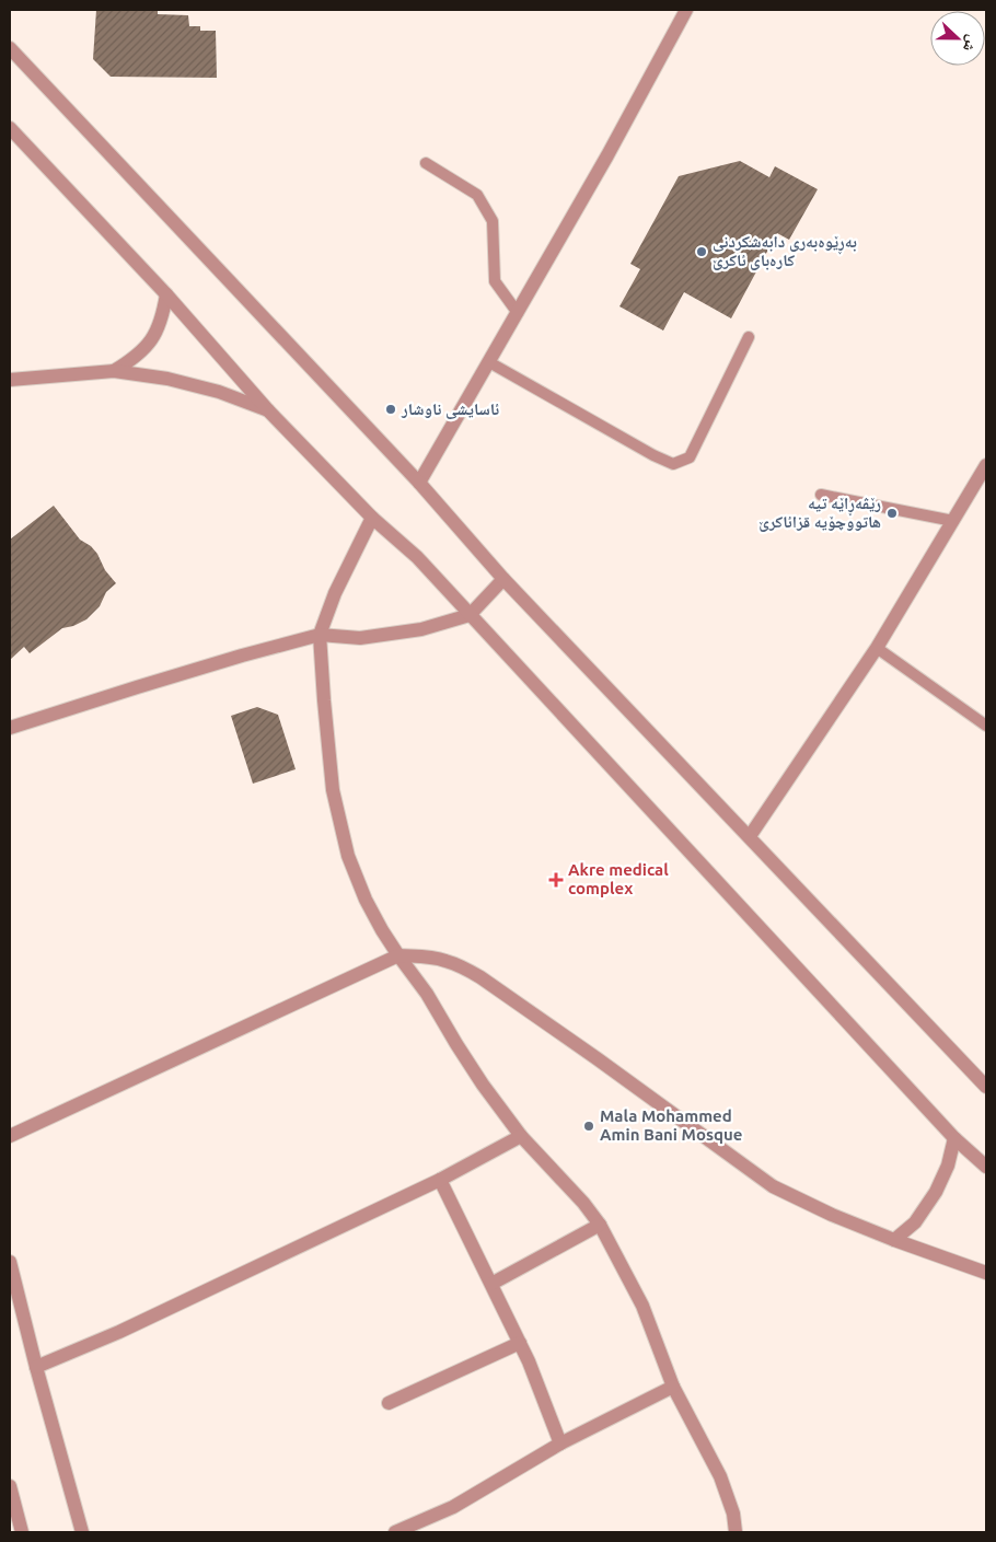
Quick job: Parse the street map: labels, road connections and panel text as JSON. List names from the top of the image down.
{
  "places": {
    "other": [
      "بەڕێوەبەری دابەشکردنی کارەبای ئاکرێ",
      "ئاسايشى ناوشار",
      "رێڤەڕاێە تیە هاتووچۆیە قزائاکرێ",
      "Mala Mohammed Amin Bani Mosque"
    ],
    "health": ["Akre medical complex"]
  },
  "north": "right"
}
